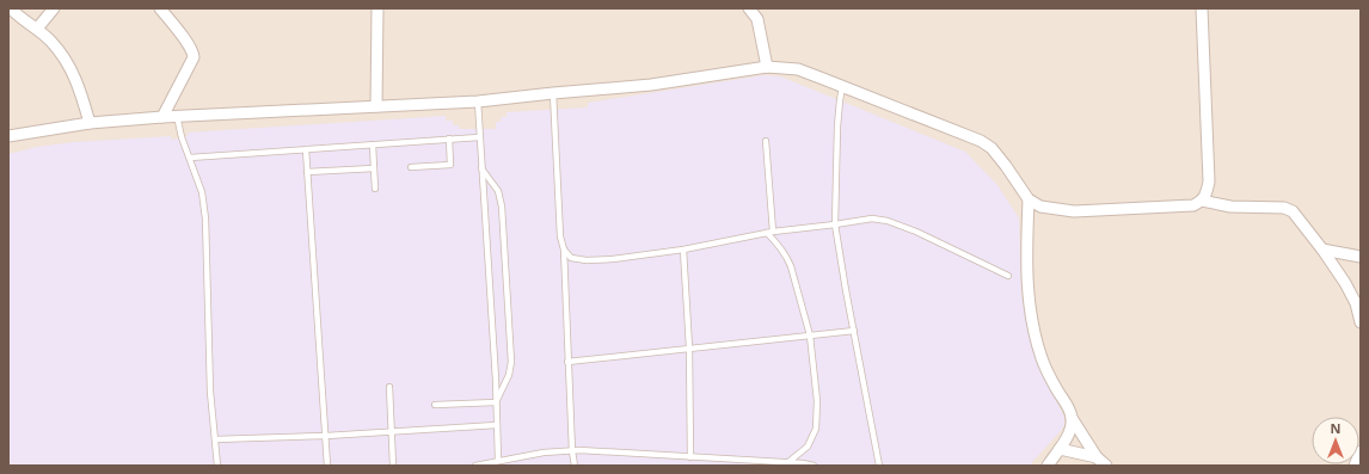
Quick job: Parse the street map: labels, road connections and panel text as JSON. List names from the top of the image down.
{
  "north": "top"
}
